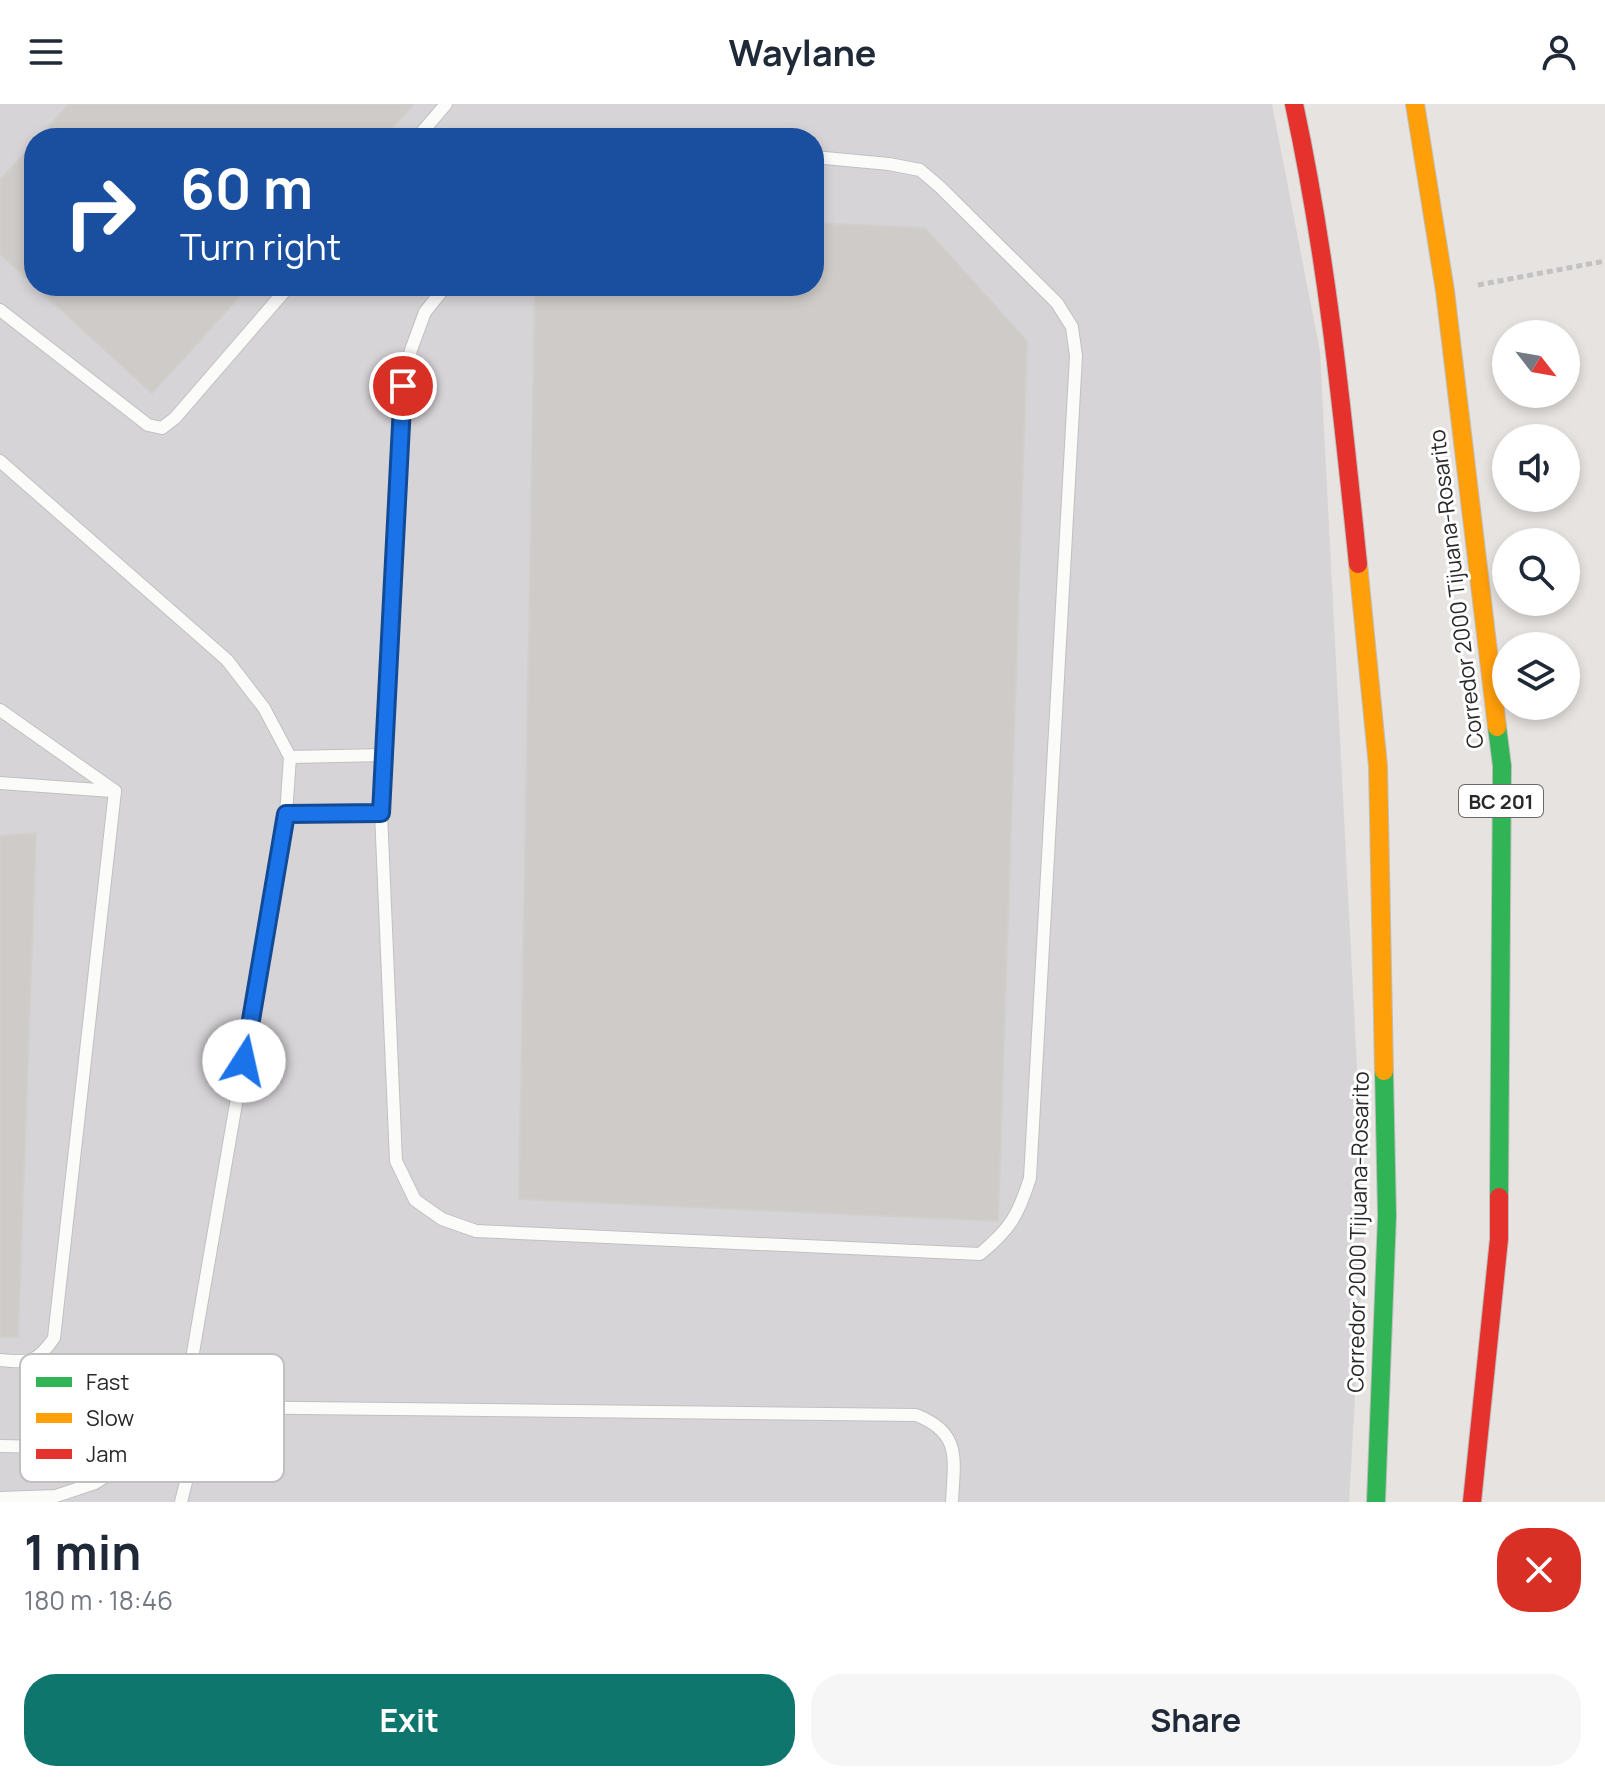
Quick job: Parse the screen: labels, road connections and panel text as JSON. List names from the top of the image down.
{
  "streets": {
    "highway": ["Corredor 2000 Tijuana-Rosarito", "BC 201"]
  },
  "legend": ["Fast", "Slow", "Jam"],
  "north": "bottom right",
  "page": {
    "header": "Waylane",
    "turn": ["60 m", "Turn right"],
    "heading": ["1 min", "180 m · 18:46"],
    "buttons": ["Exit", "Share"]
  }
}
